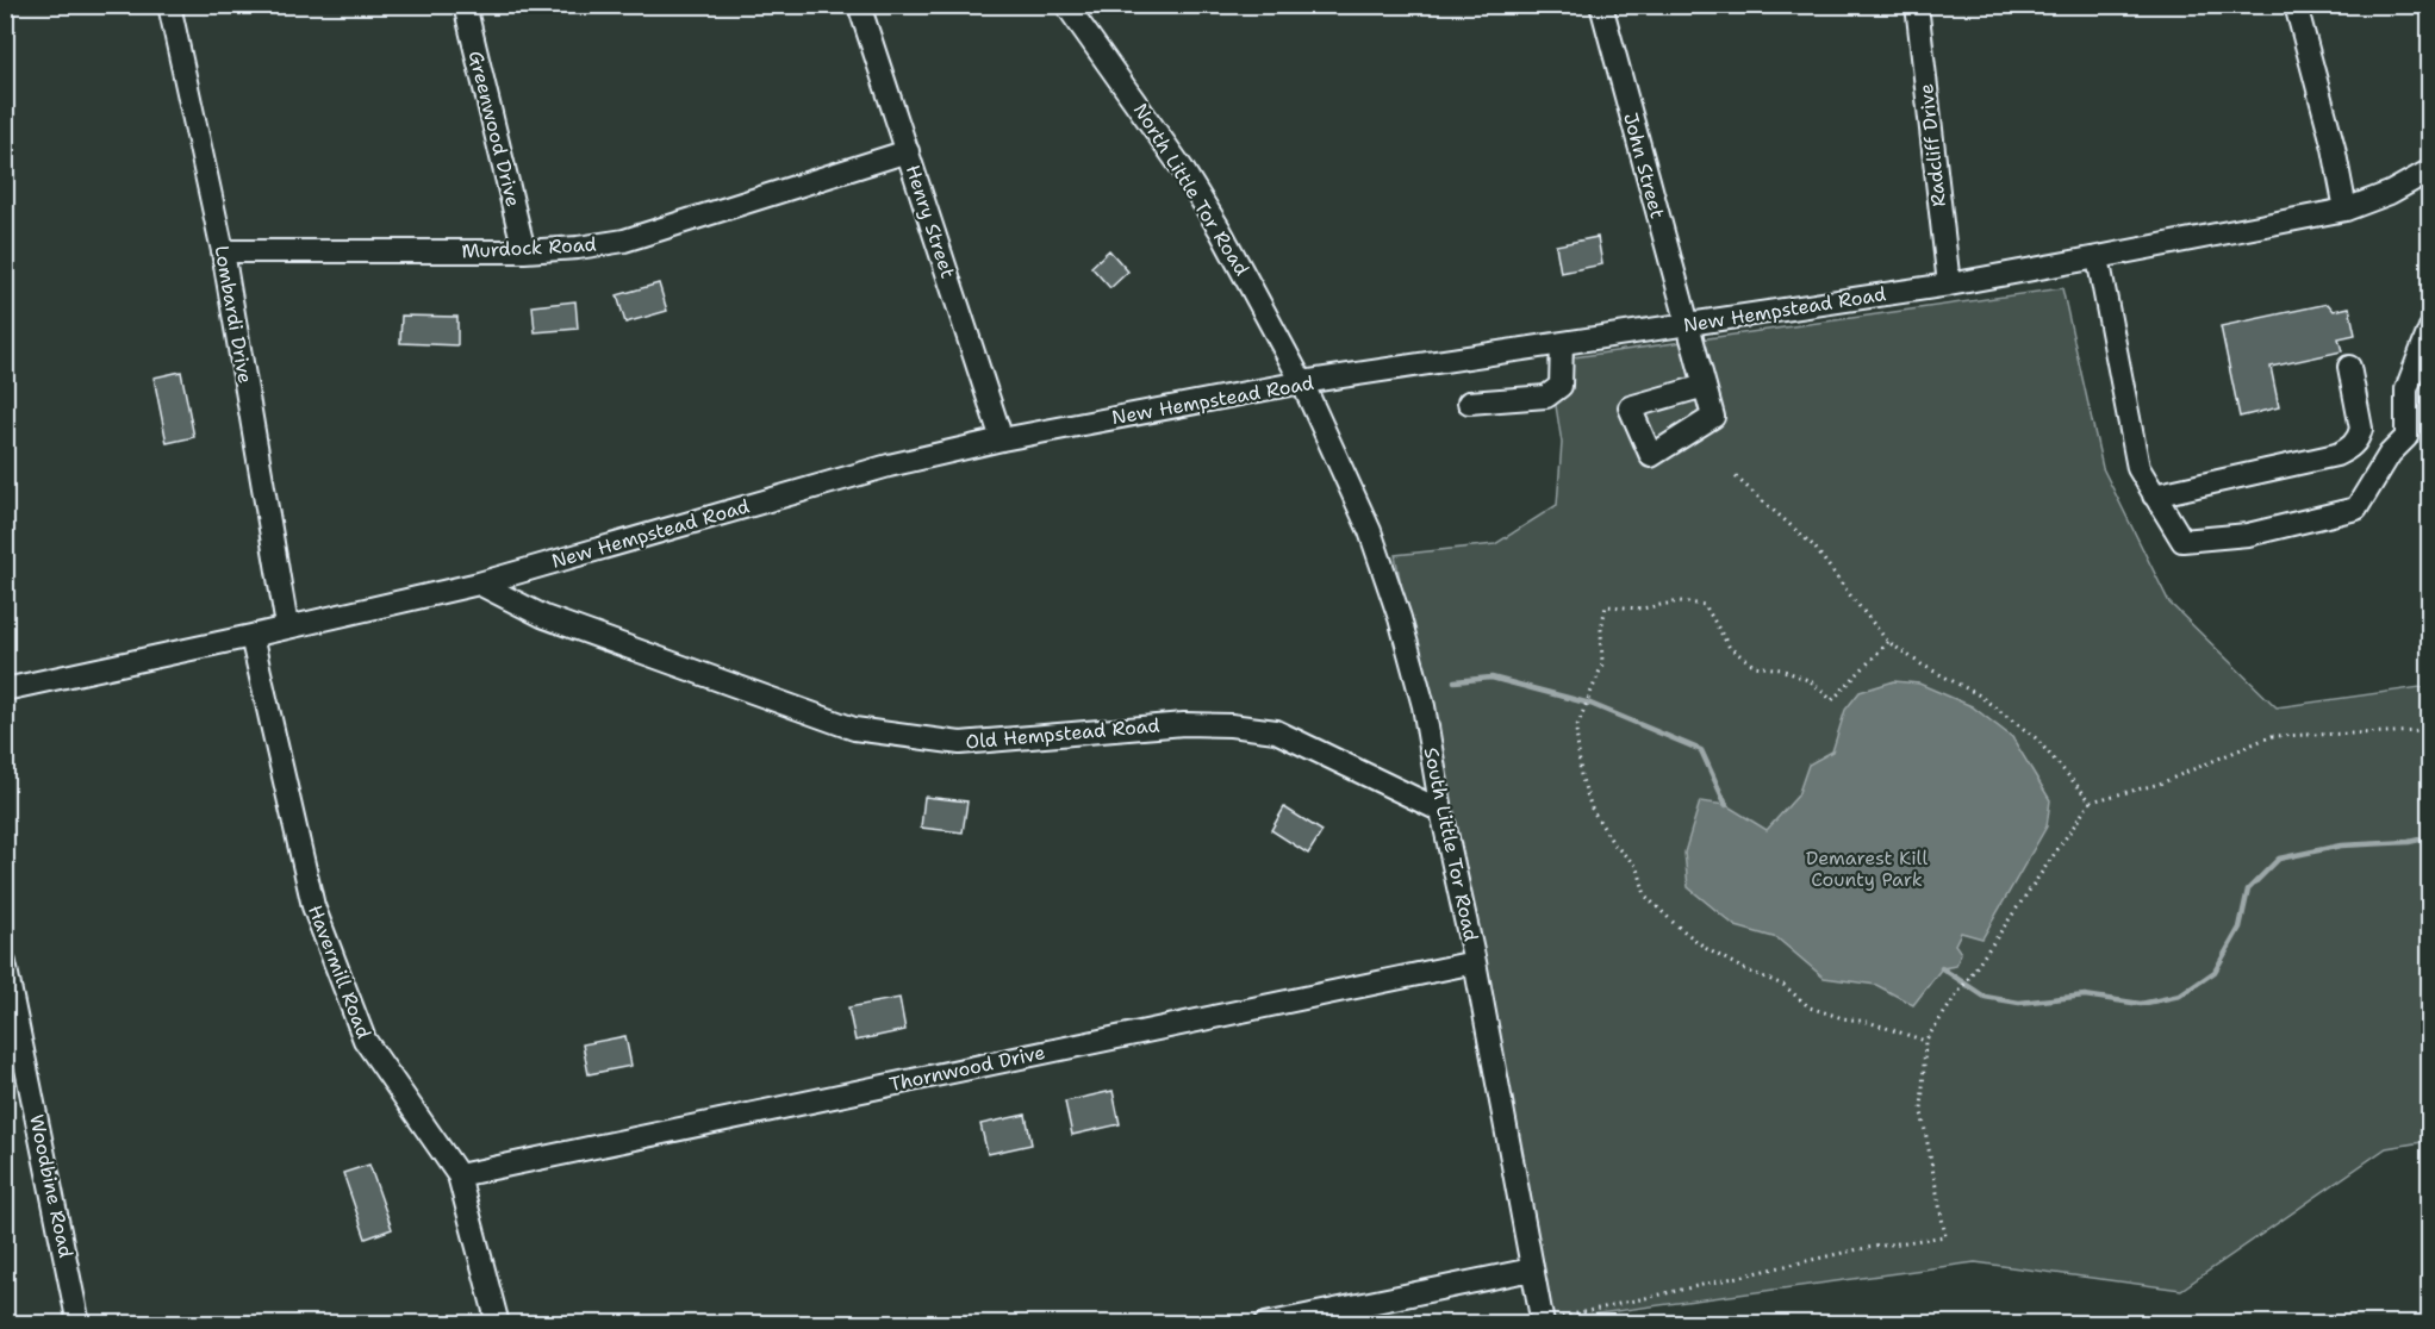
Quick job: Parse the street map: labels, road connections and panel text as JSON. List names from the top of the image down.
{
  "streets": {
    "street": [
      "Greenwood Drive",
      "Radcliff Drive",
      "John Street",
      "North Little Tor Road",
      "Henry Street",
      "Murdock Road",
      "New Hempstead Road",
      "Lombardi Drive",
      "Old Hempstead Road",
      "South Little Tor Road",
      "Havermill Road",
      "Thornwood Drive",
      "Woodbine Road"
    ]
  },
  "crossings": [
    ["Greenwood Drive", "Murdock Road"],
    ["Radcliff Drive", "New Hempstead Road"],
    ["John Street", "New Hempstead Road"],
    ["North Little Tor Road", "New Hempstead Road"],
    ["North Little Tor Road", "South Little Tor Road"],
    ["Henry Street", "Murdock Road"],
    ["Henry Street", "New Hempstead Road"],
    ["Murdock Road", "Lombardi Drive"],
    ["New Hempstead Road", "Lombardi Drive"],
    ["New Hempstead Road", "Old Hempstead Road"],
    ["New Hempstead Road", "South Little Tor Road"],
    ["New Hempstead Road", "Havermill Road"],
    ["Old Hempstead Road", "South Little Tor Road"],
    ["South Little Tor Road", "Thornwood Drive"],
    ["Havermill Road", "Thornwood Drive"]
  ],
  "parks": ["Demarest Kill County Park"]
}
